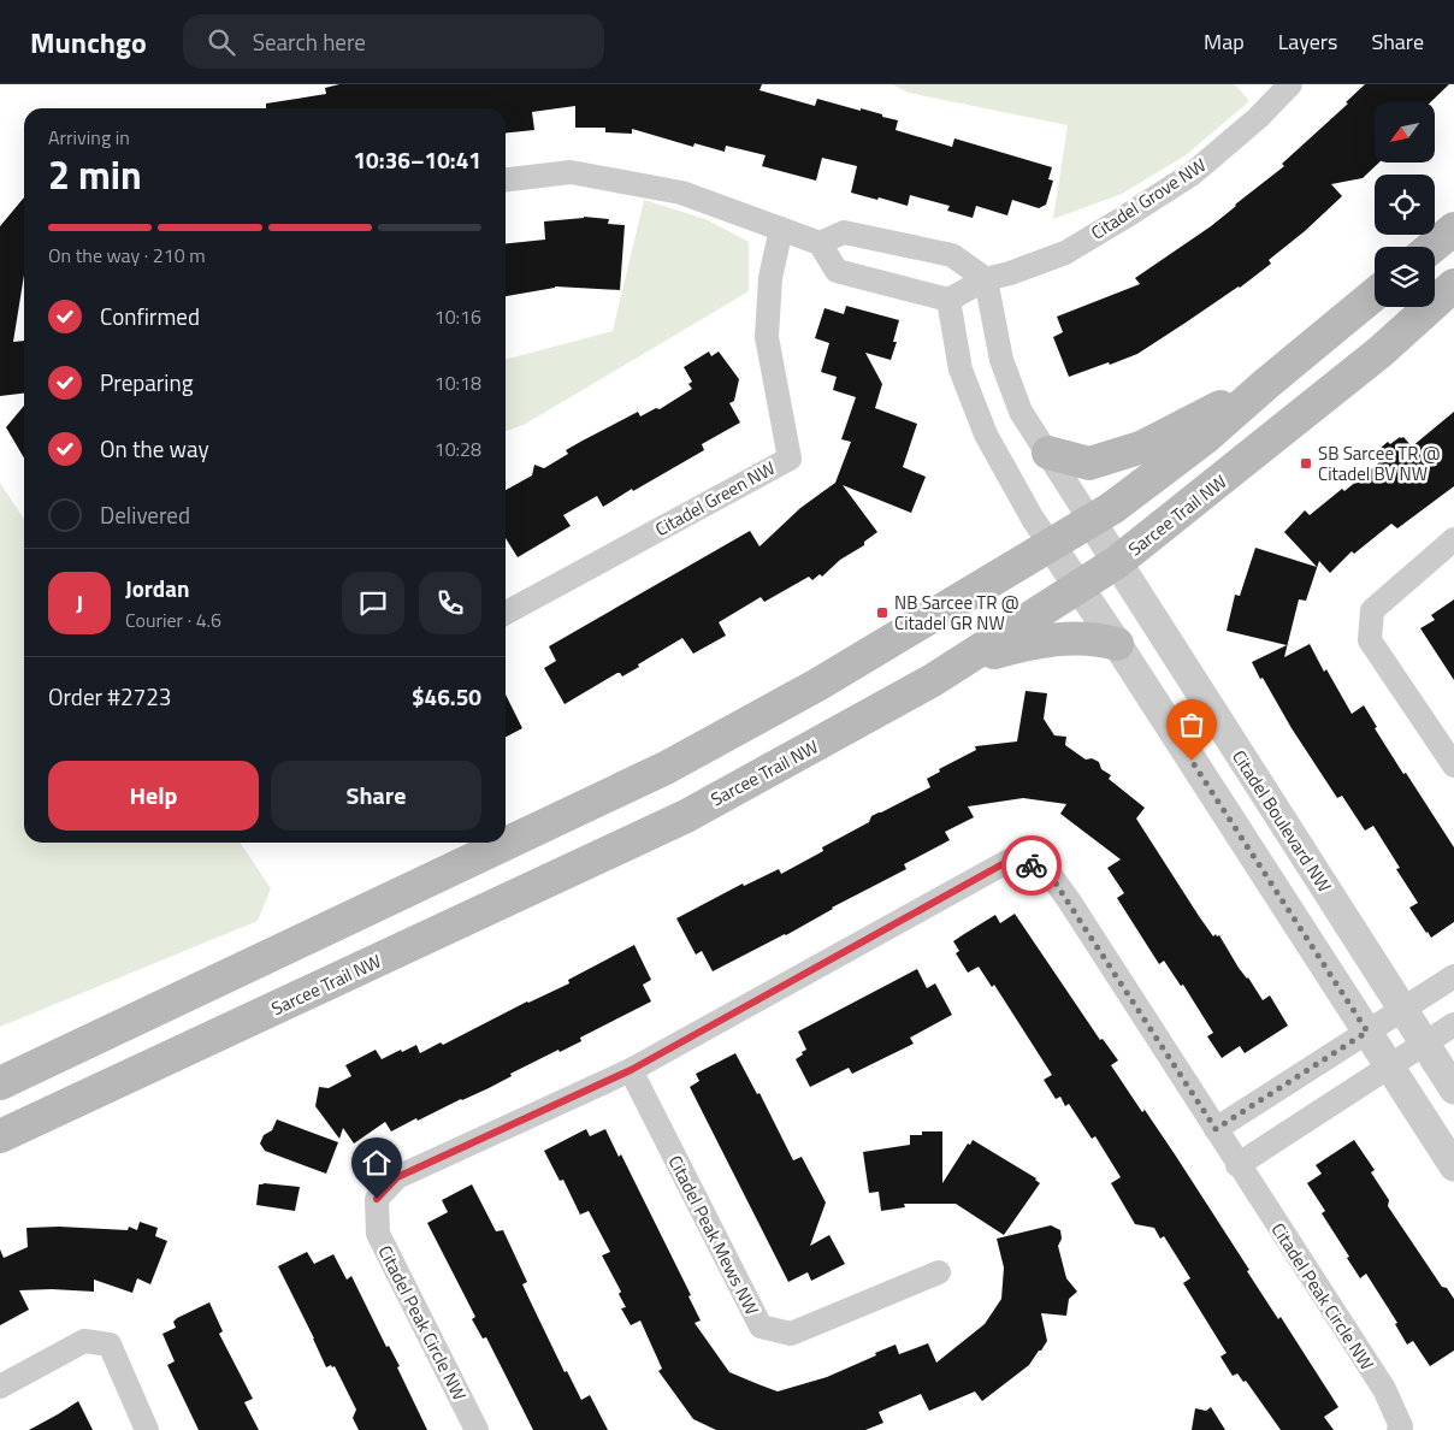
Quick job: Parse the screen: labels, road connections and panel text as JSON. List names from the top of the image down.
{
  "streets": {
    "main road": ["Sarcee Trail NW"],
    "street": [
      "Citadel Grove NW",
      "Citadel Green NW",
      "Citadel Boulevard NW",
      "Citadel Peak Mews NW",
      "Citadel Peak Circle NW"
    ]
  },
  "crossings": [
    ["Sarcee Trail NW", "Citadel Boulevard NW"],
    ["Citadel Peak Mews NW", "Citadel Peak Circle NW"]
  ],
  "places": {
    "transit": ["SB Sarcee TR @ Citadel BV NW", "NB Sarcee TR @ Citadel GR NW"]
  },
  "north": "bottom left",
  "page": {
    "header": "Munchgo",
    "search": "Search here",
    "nav": ["Map", "Layers", "Share"],
    "heading": ["2 min", "Arriving in", "10:36–10:41"],
    "panel": [
      "Jordan",
      "Courier · 4.6",
      "Order #2723",
      "$46.50"
    ],
    "bar": "On the way · 210 m",
    "list": [
      ["Confirmed", "10:16"],
      ["Preparing", "10:18"],
      ["On the way", "10:28"],
      "Delivered"
    ],
    "round": "J",
    "buttons": ["Help", "Share"]
  }
}
